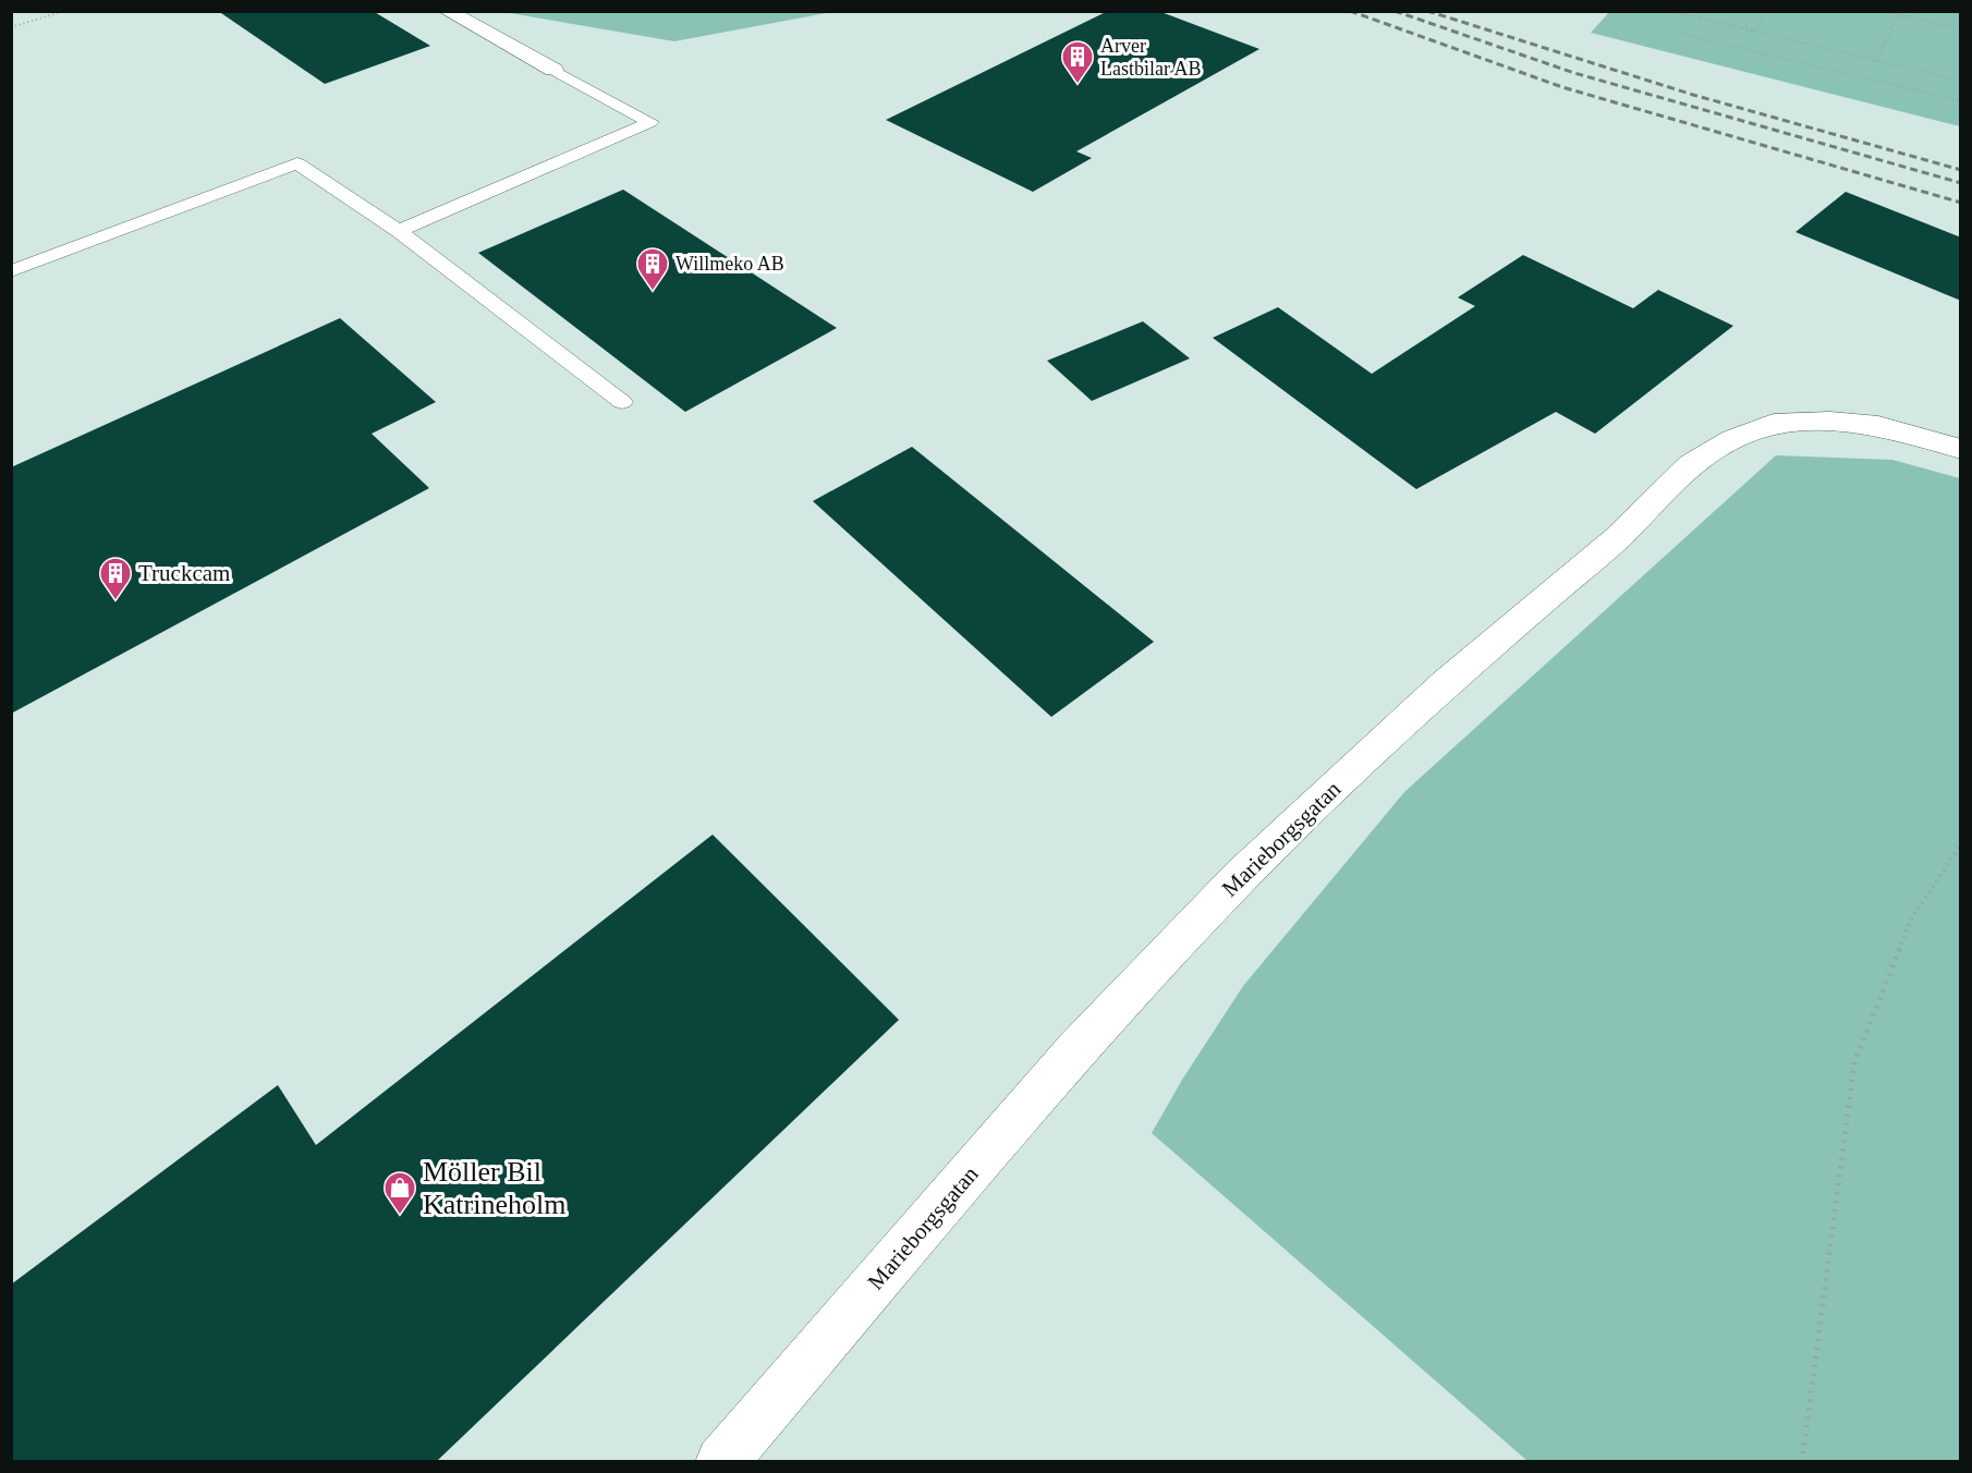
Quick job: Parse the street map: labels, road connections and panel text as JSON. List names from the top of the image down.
{
  "streets": {
    "street": ["Marieborgsgatan"]
  },
  "places": {
    "building": ["Arver Lastbilar AB", "Willmeko AB", "Truckcam"],
    "shop": ["Möller Bil Katrineholm"]
  }
}
